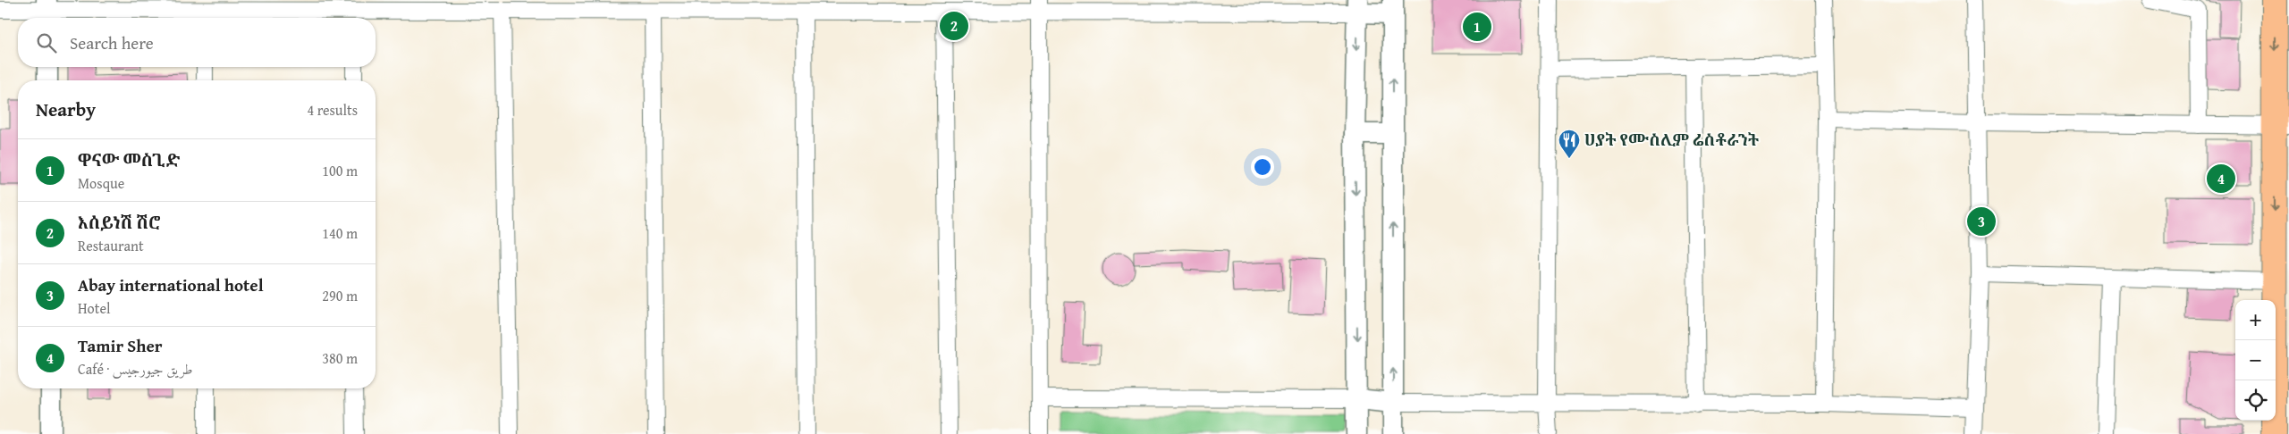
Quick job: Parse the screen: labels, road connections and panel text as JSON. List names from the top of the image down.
{
  "places": {
    "restaurant": ["ሀያት የሙስሊም ሬስቶራንት"]
  },
  "page": {
    "pins": [
      "2",
      "1",
      "4",
      "3"
    ],
    "search": "Search here",
    "heading": ["Nearby", "4 results"],
    "list": [
      {
        "mark": "1",
        "name": "ዋናው መስጊድ",
        "note": "Mosque",
        "value": "100 m"
      },
      {
        "mark": "2",
        "name": "እሰይነሽ ሽሮ",
        "note": "Restaurant",
        "value": "140 m"
      },
      {
        "mark": "3",
        "name": "Abay international hotel",
        "note": "Hotel",
        "value": "290 m"
      },
      {
        "mark": "4",
        "name": "Tamir Sher",
        "note": "Café · طريق جيورجيس",
        "value": "380 m"
      }
    ],
    "map_buttons": ["+", "−"]
  }
}
